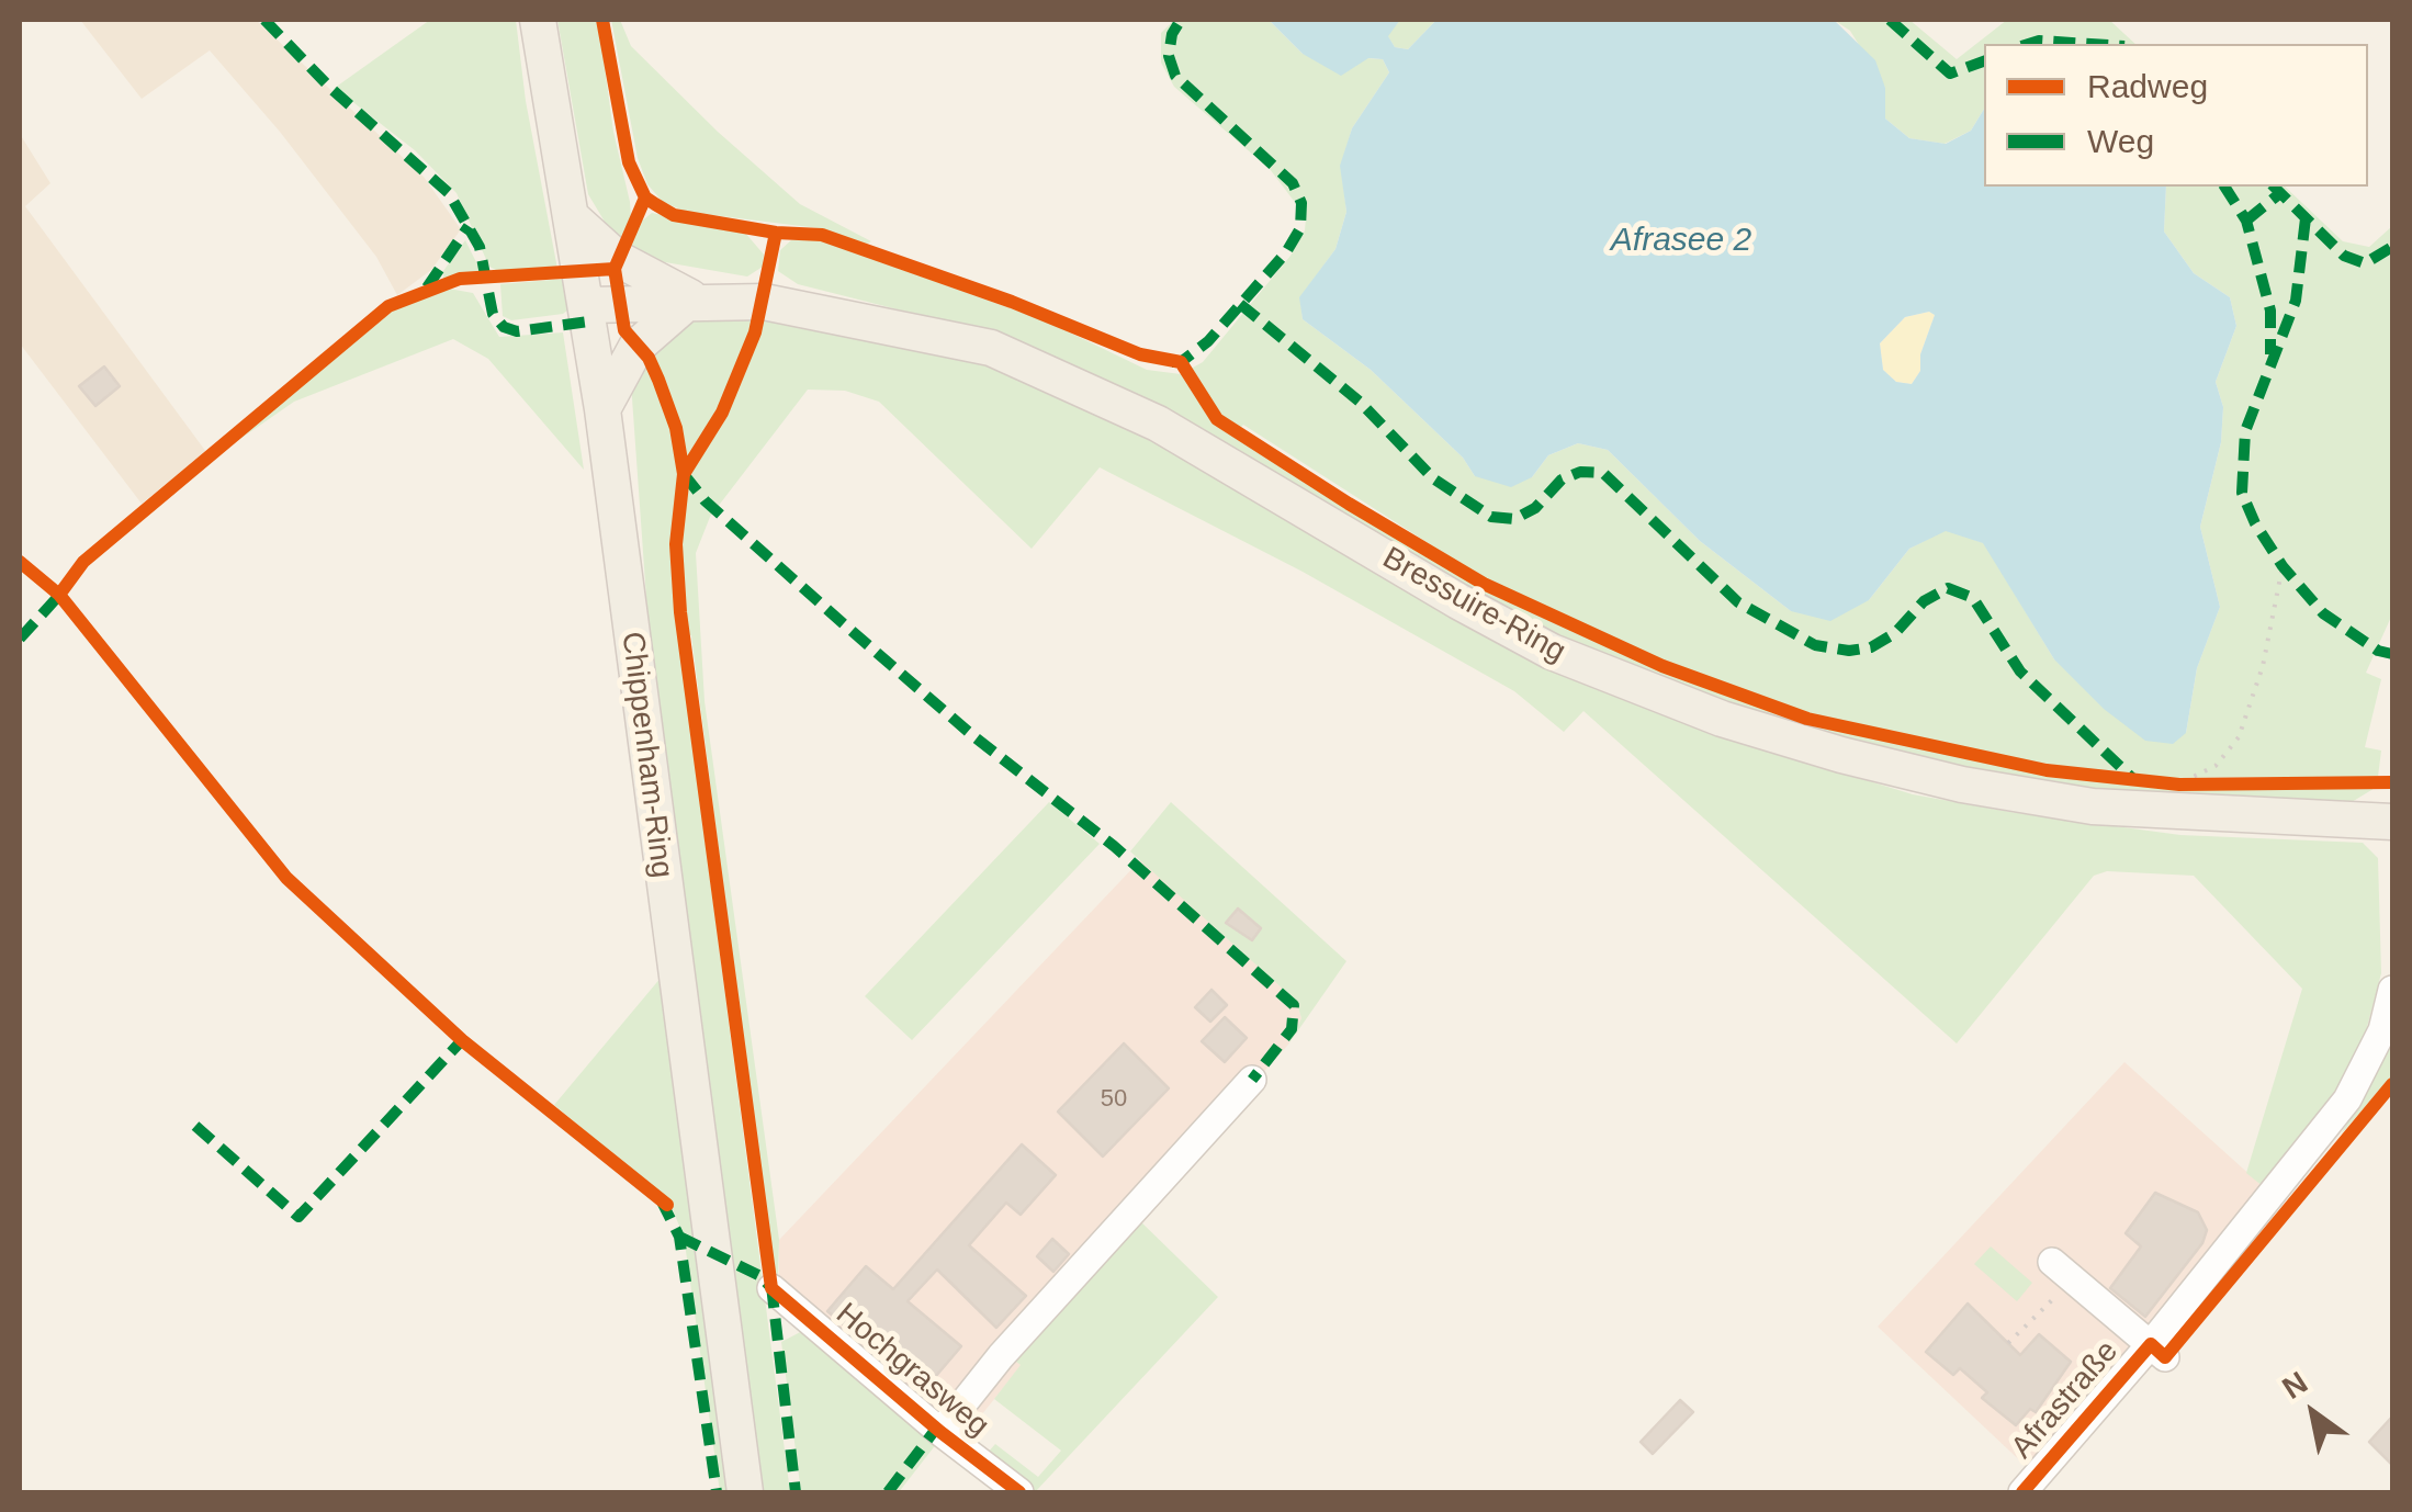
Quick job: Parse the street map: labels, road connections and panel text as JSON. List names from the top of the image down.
{
  "streets": {
    "main road": ["Bressuire-Ring", "Chippenham-Ring"],
    "street": ["Hochgrasweg", "Afrastraße"]
  },
  "crossings": [
    ["Bressuire-Ring", "Chippenham-Ring"]
  ],
  "water": ["Afrasee 2"],
  "house_numbers": ["50"],
  "legend": ["Radweg", "Weg"],
  "north": "top left"
}
